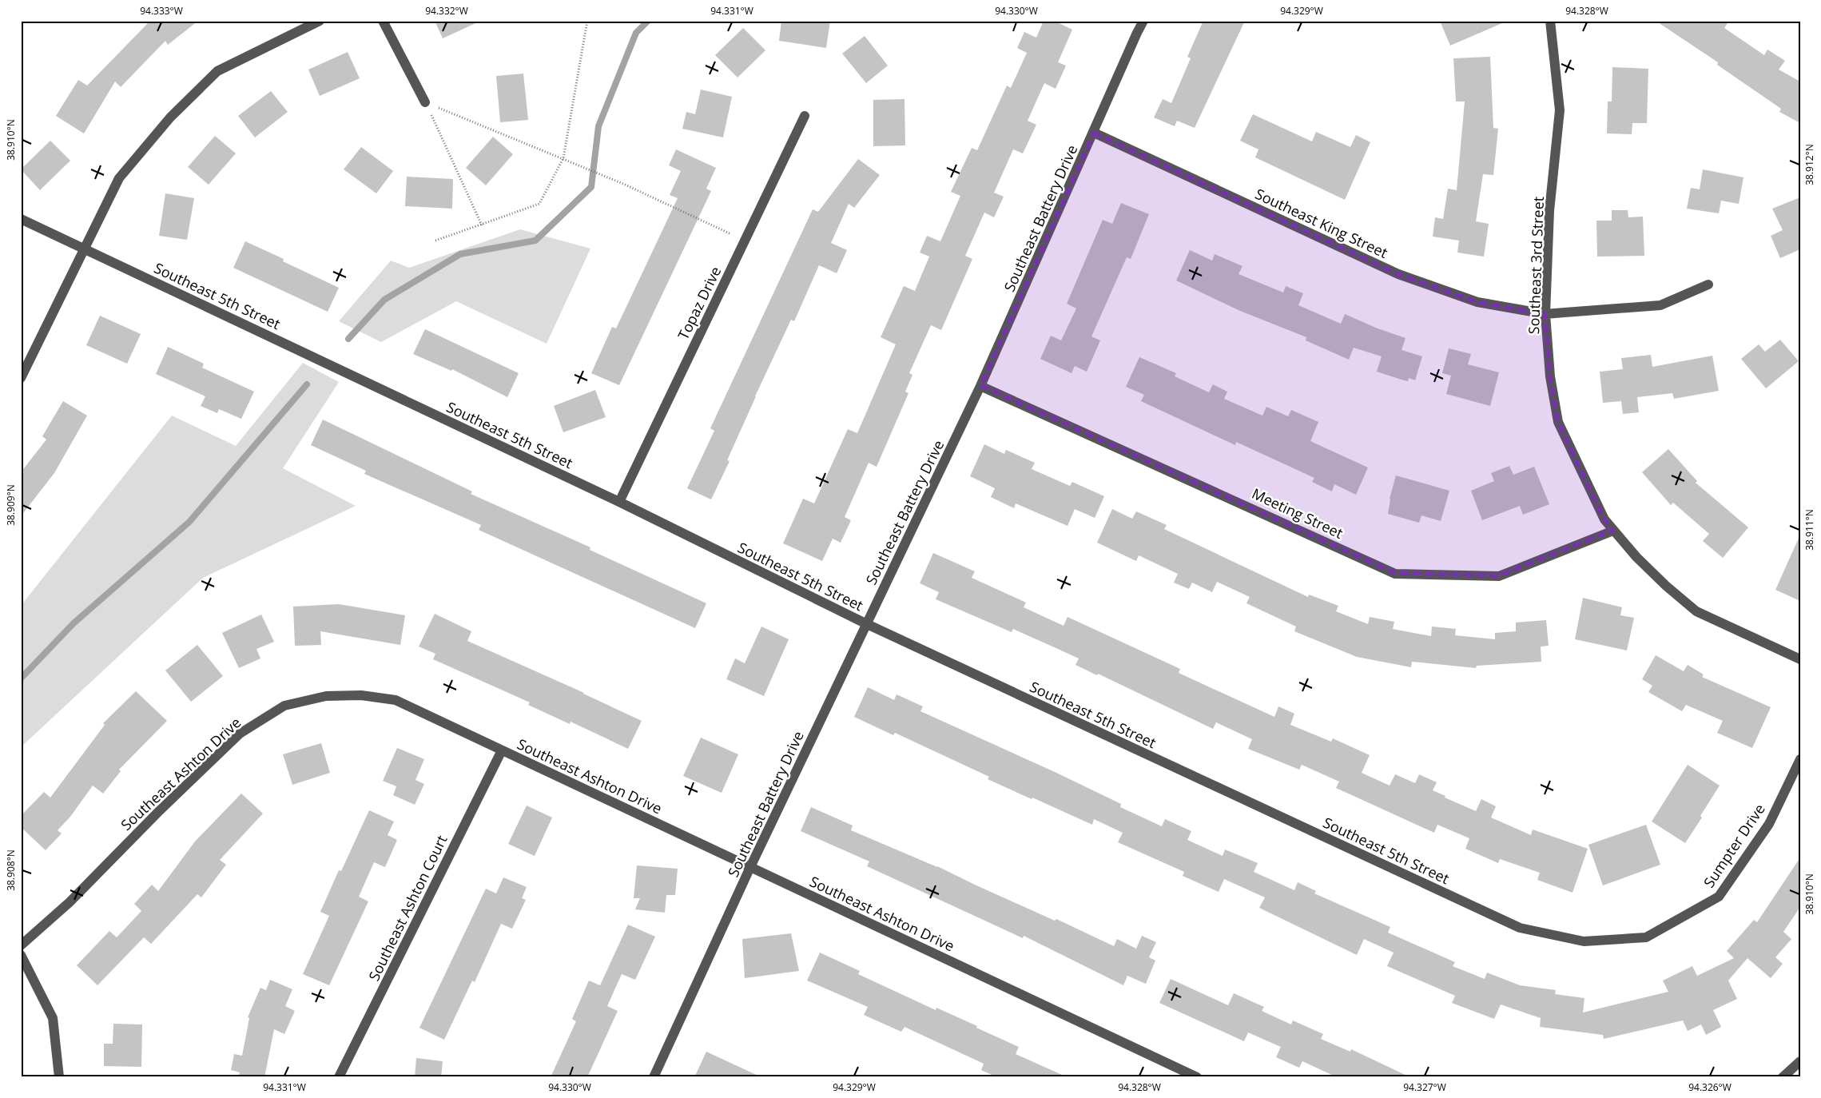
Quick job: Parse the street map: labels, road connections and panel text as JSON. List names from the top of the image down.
{
  "streets": {
    "street": [
      "Southeast Battery Drive",
      "Southeast King Street",
      "Southeast 3rd Street",
      "Southeast 5th Street",
      "Topaz Drive",
      "Meeting Street",
      "Southeast Ashton Drive",
      "Sumpter Drive",
      "Southeast Ashton Court"
    ]
  },
  "crossings": [
    ["Southeast Battery Drive", "Southeast King Street"],
    ["Southeast Battery Drive", "Southeast 5th Street"],
    ["Southeast Battery Drive", "Meeting Street"],
    ["Southeast Battery Drive", "Southeast Ashton Drive"],
    ["Southeast King Street", "Southeast 3rd Street"],
    ["Southeast 3rd Street", "Meeting Street"],
    ["Southeast 5th Street", "Topaz Drive"],
    ["Southeast 5th Street", "Sumpter Drive"],
    ["Southeast Ashton Drive", "Southeast Ashton Court"]
  ],
  "coordinates": [
    "94.333°W",
    "94.332°W",
    "94.331°W",
    "94.330°W",
    "94.329°W",
    "94.328°W",
    "38.910°N",
    "38.912°N",
    "38.909°N",
    "38.911°N",
    "38.908°N",
    "94.327°W",
    "94.326°W"
  ]
}
